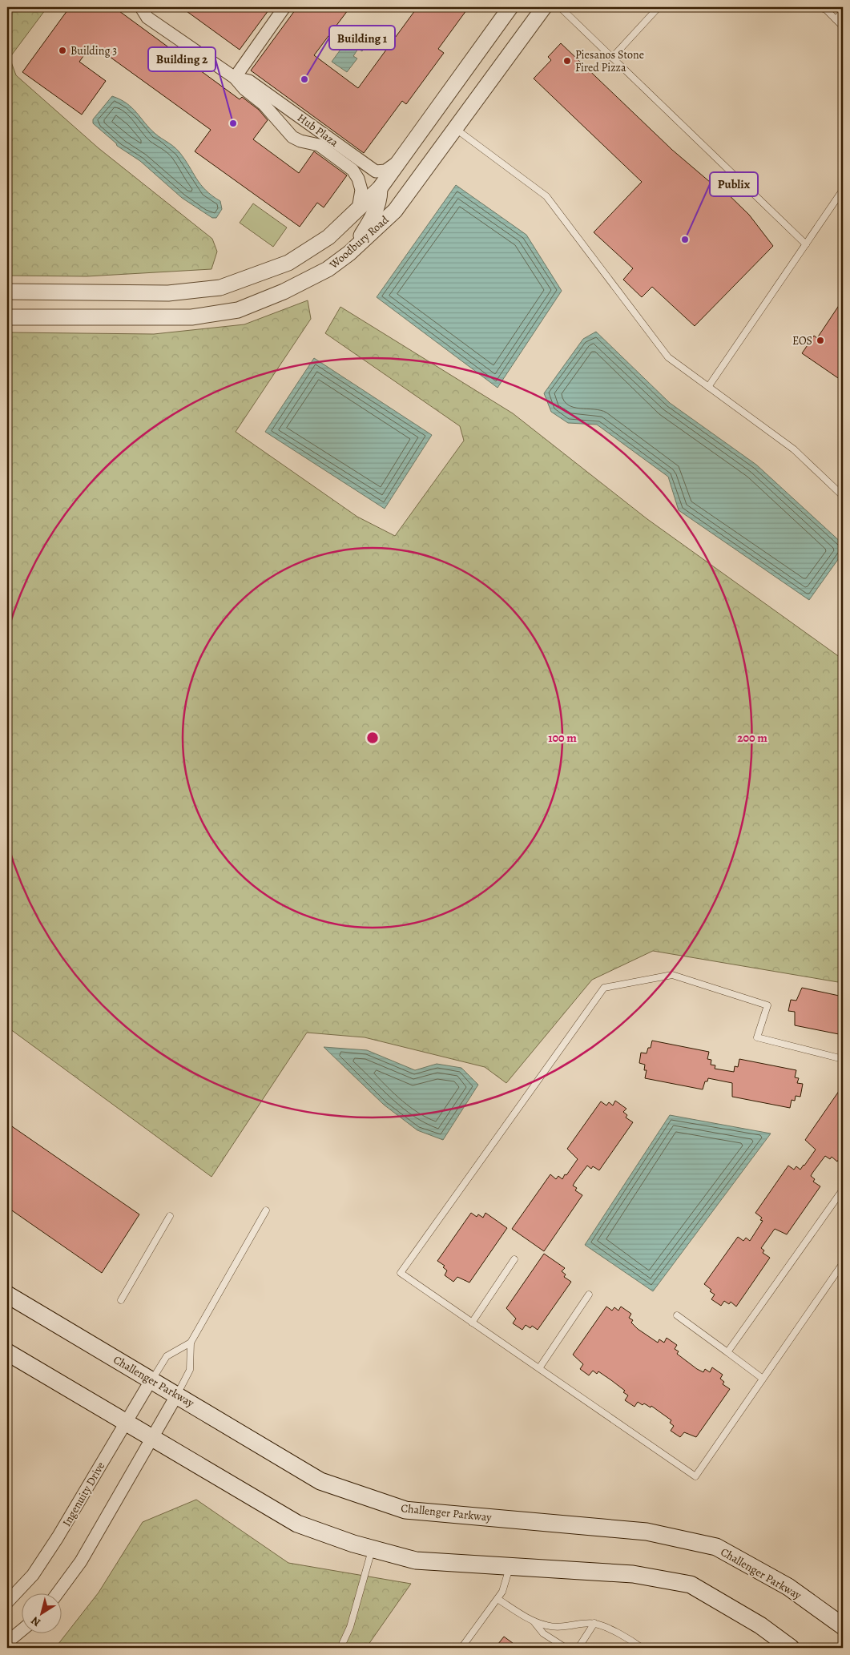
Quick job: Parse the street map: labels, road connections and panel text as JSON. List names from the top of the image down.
{
  "streets": {
    "main road": ["Challenger Parkway"],
    "street": ["Hub Plaza", "Woodbury Road", "Ingenuity Drive"]
  },
  "crossings": [
    ["Challenger Parkway", "Ingenuity Drive"]
  ],
  "places": [
    "Building 3",
    "Piesanos Stone Fired Pizza",
    "Building 1",
    "Building 2",
    "Publix",
    "EOS"
  ],
  "north": "bottom left",
  "rings": ["100 m", "200 m"]
}
